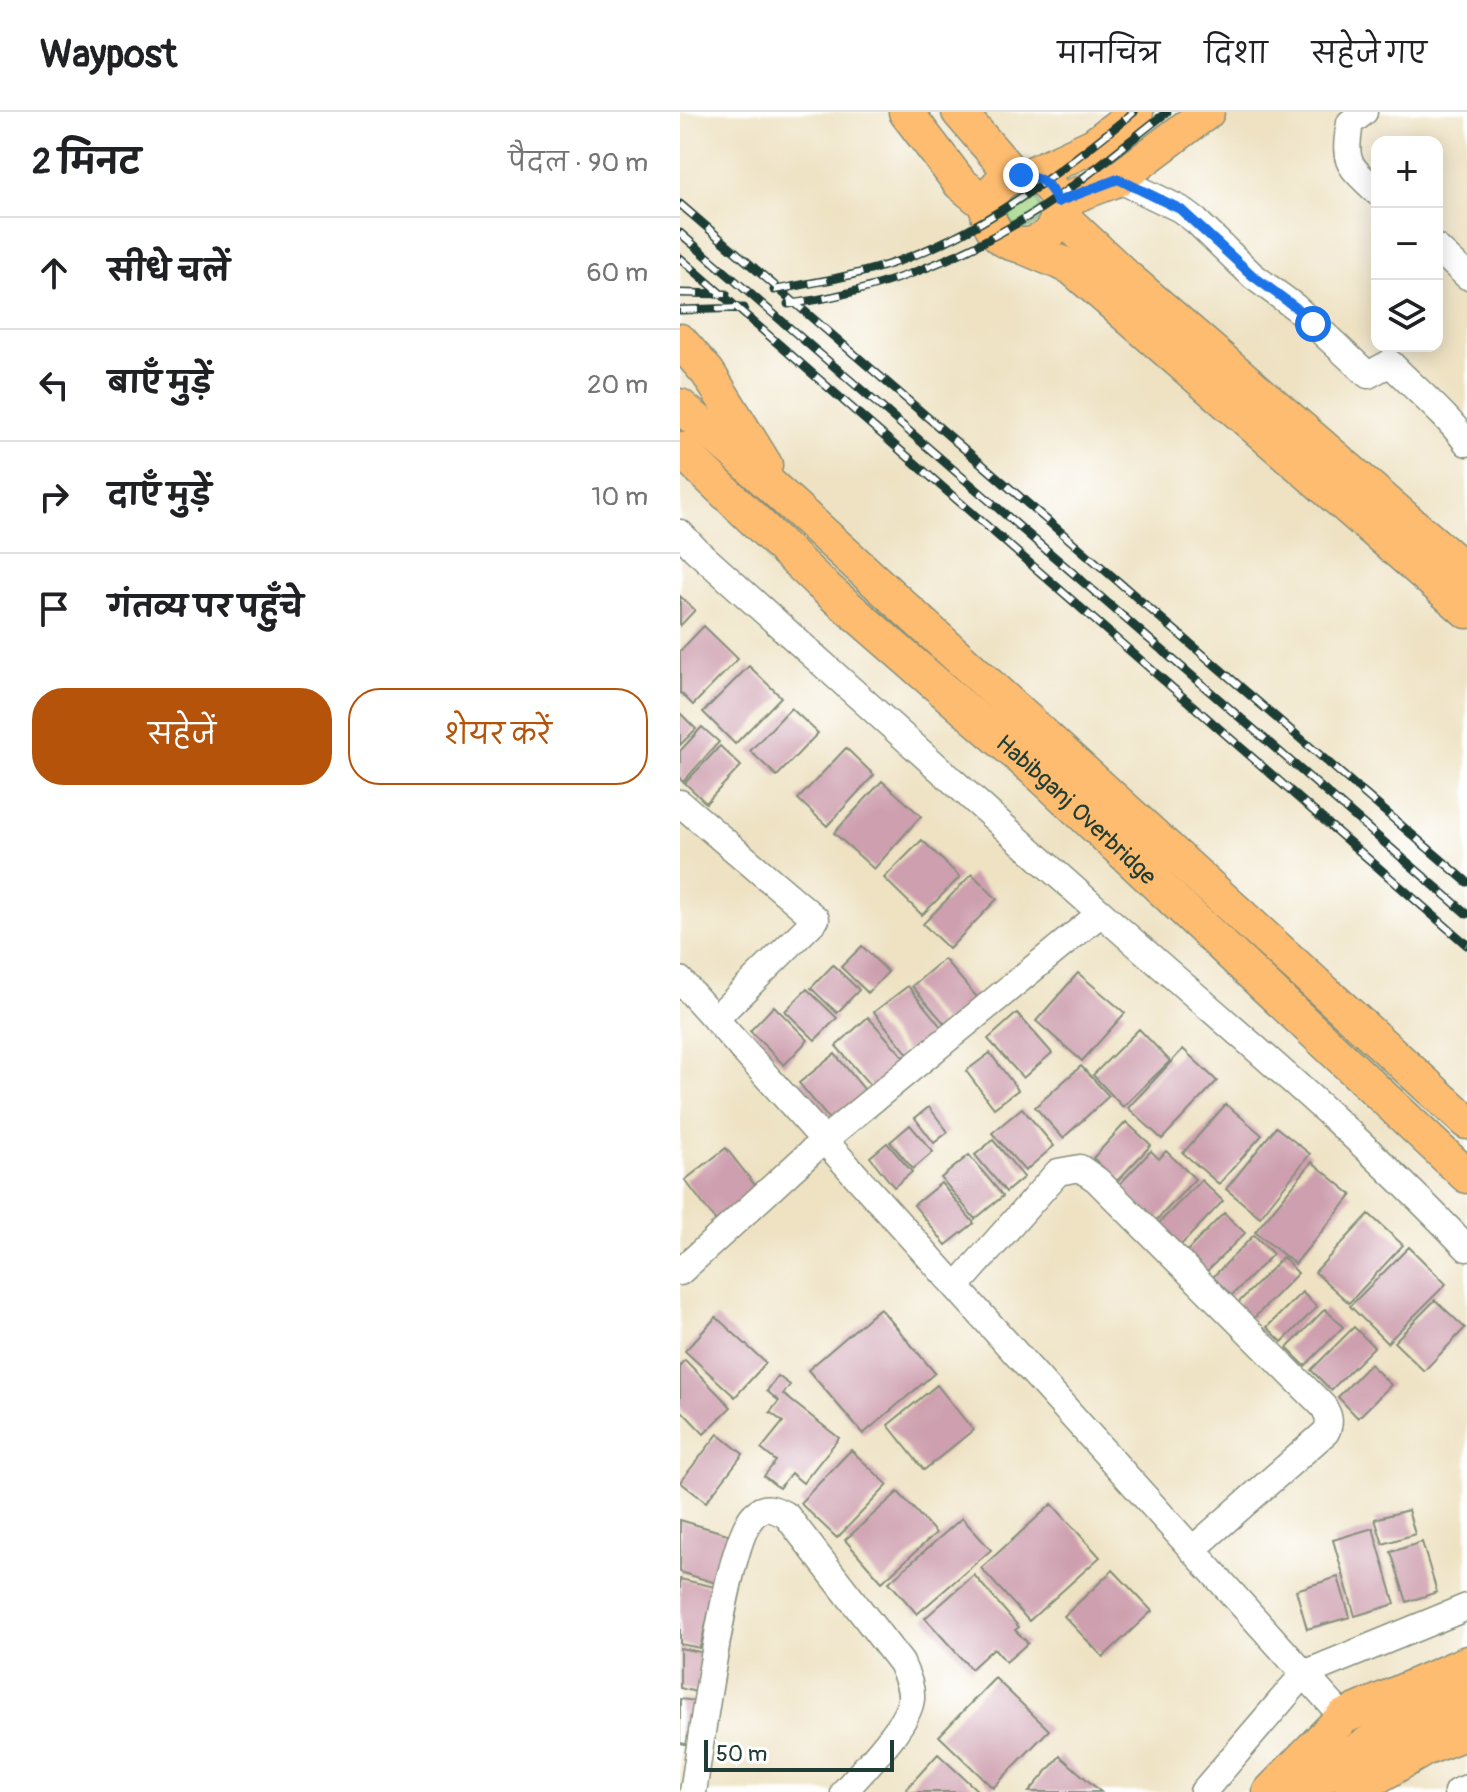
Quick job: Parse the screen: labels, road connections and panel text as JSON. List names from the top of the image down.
{
  "streets": {
    "main road": ["Habibganj Overbridge"]
  },
  "scale_bar": "50 m",
  "page": {
    "header": "Waypost",
    "nav": ["मानचित्र", "दिशा", "सहेजे गए"],
    "heading": ["2 मिनट", "पैदल · 90 m"],
    "map_buttons": ["+", "−"],
    "list": [
      ["सीधे चलें", "60 m"],
      ["बाएँ मुड़ें", "20 m"],
      ["दाएँ मुड़ें", "10 m"],
      "गंतव्य पर पहुँचे"
    ],
    "buttons": ["सहेजें", "शेयर करें"],
    "scale": "50 m"
  }
}
